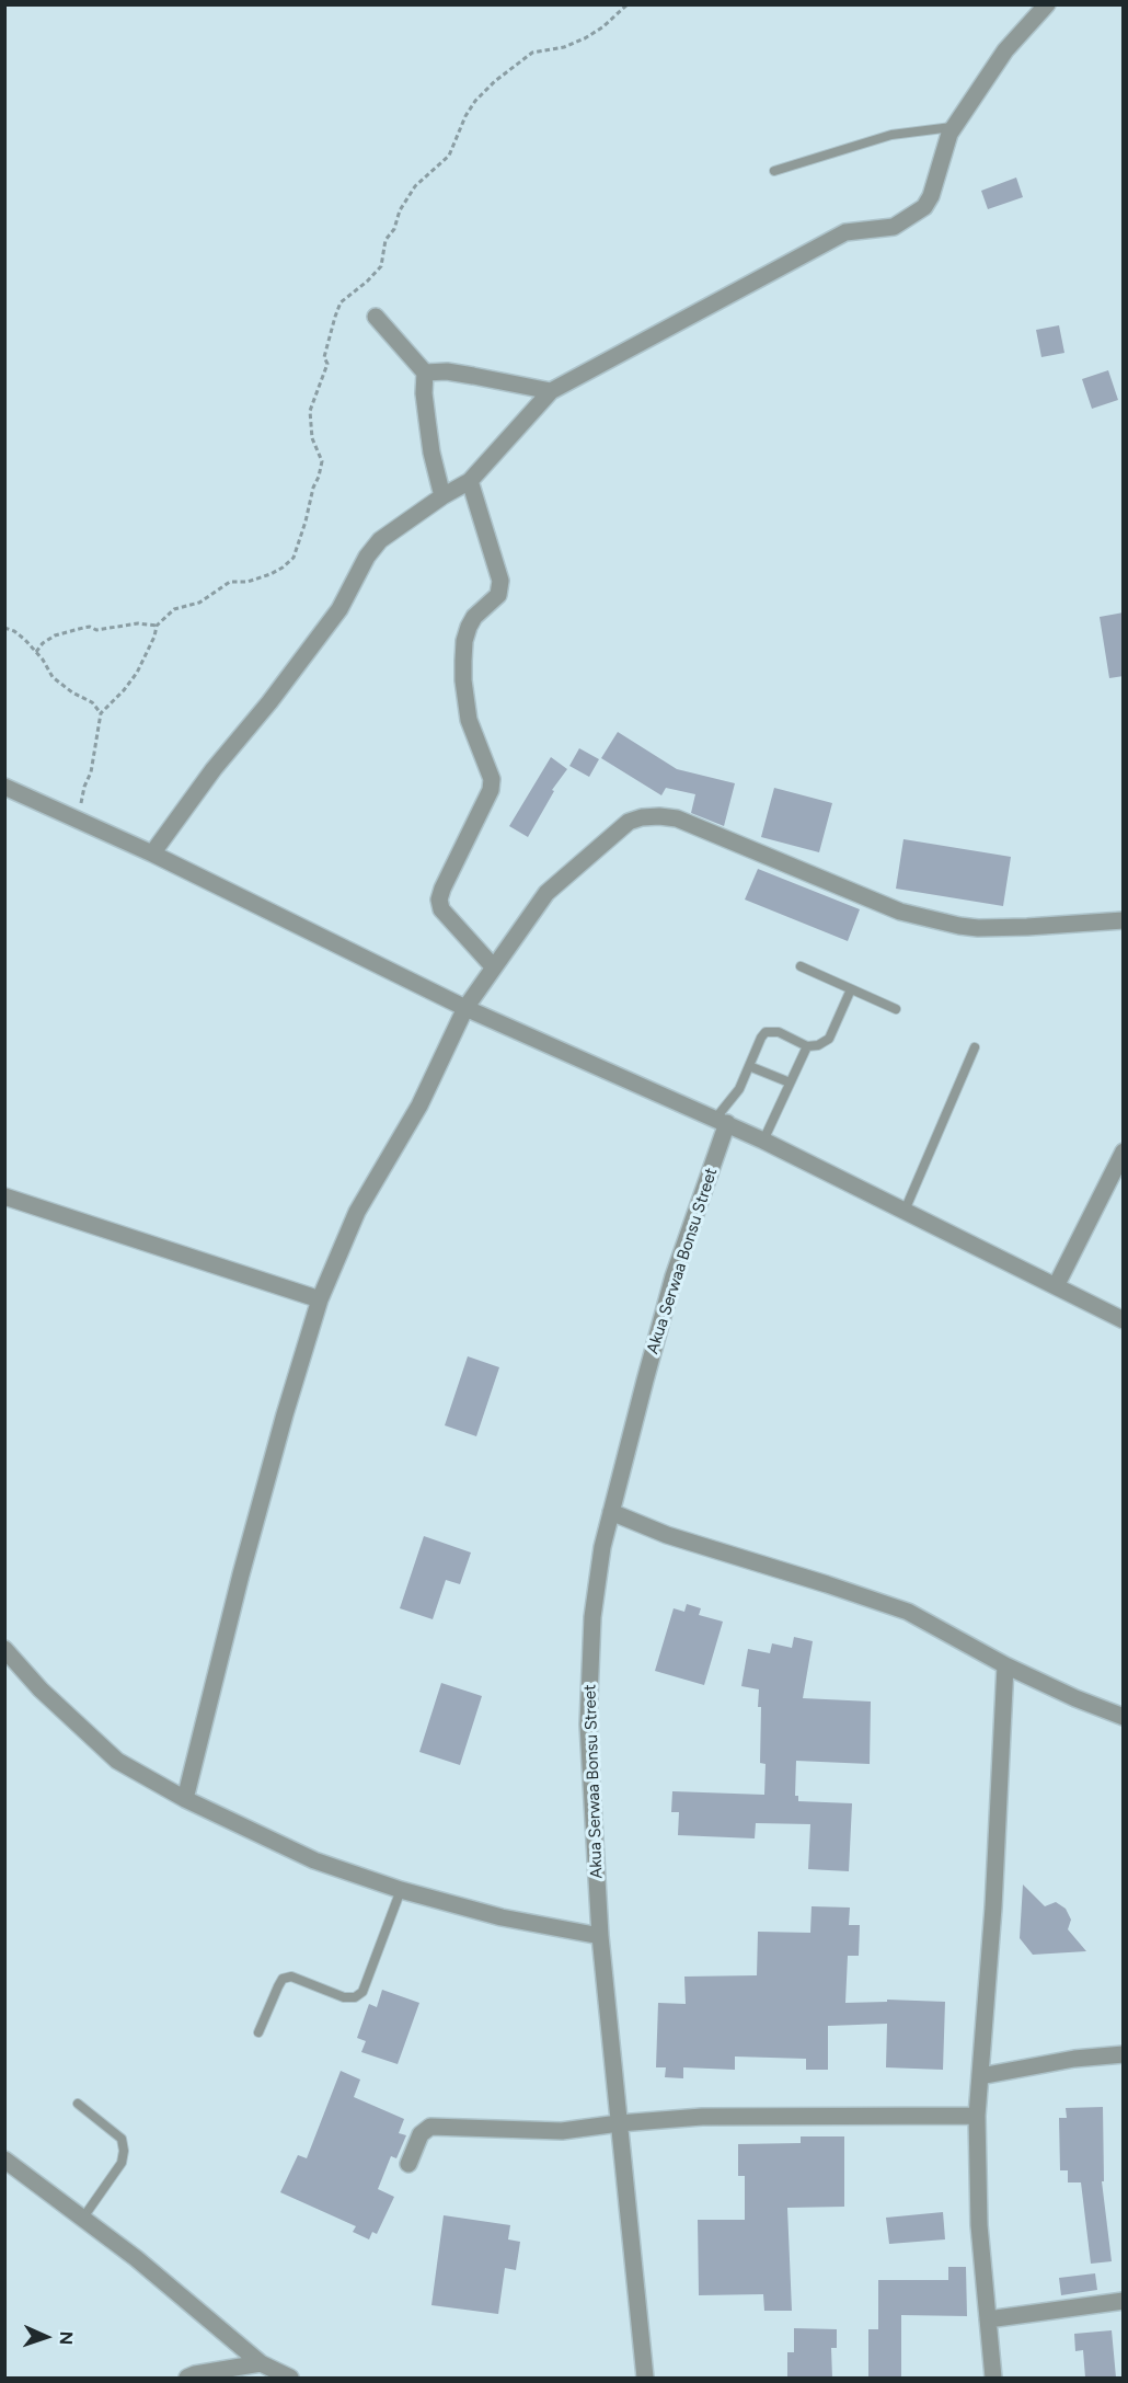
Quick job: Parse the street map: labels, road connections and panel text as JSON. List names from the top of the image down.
{
  "streets": {
    "street": ["Akua Serwaa Bonsu Street"]
  },
  "north": "right"
}
